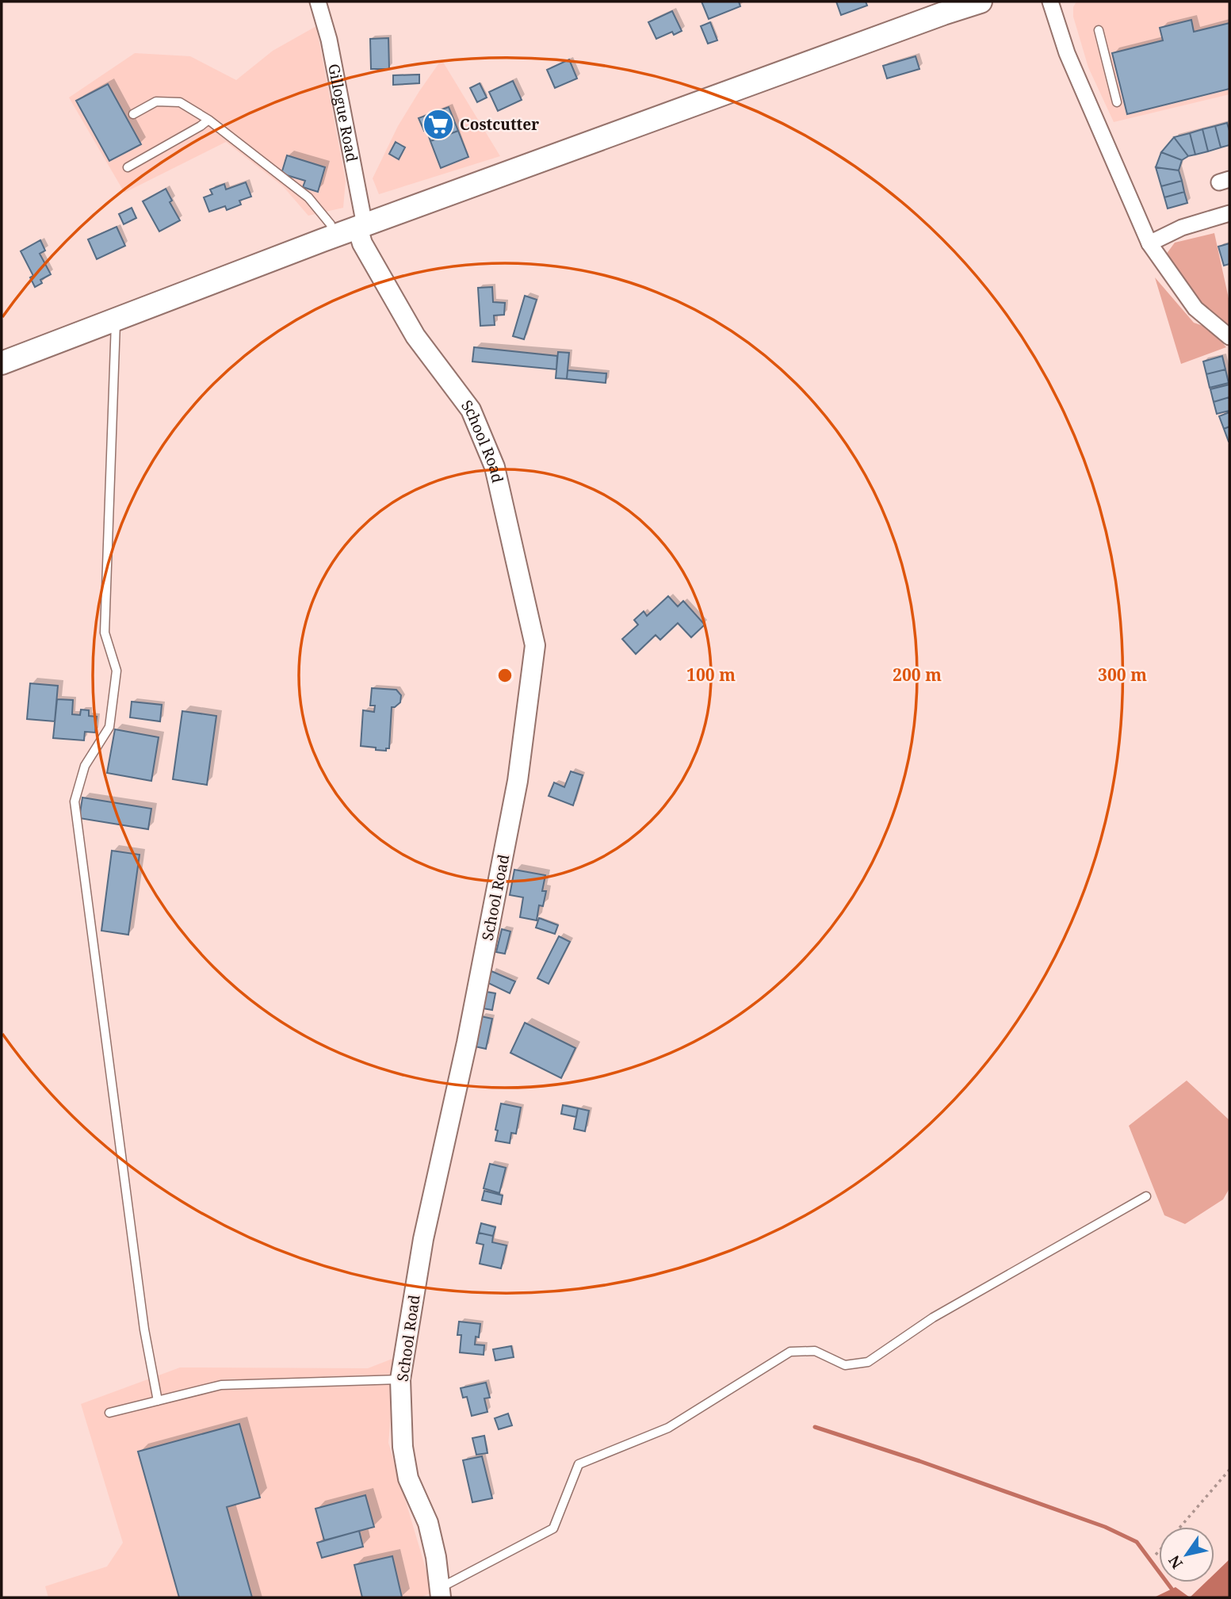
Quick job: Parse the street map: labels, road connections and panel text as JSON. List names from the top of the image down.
{
  "streets": {
    "street": ["Gillogue Road", "School Road"]
  },
  "crossings": [
    ["Gillogue Road", "School Road"]
  ],
  "places": {
    "supermarket": ["Costcutter"]
  },
  "north": "bottom left",
  "rings": ["100 m", "200 m", "300 m"]
}
